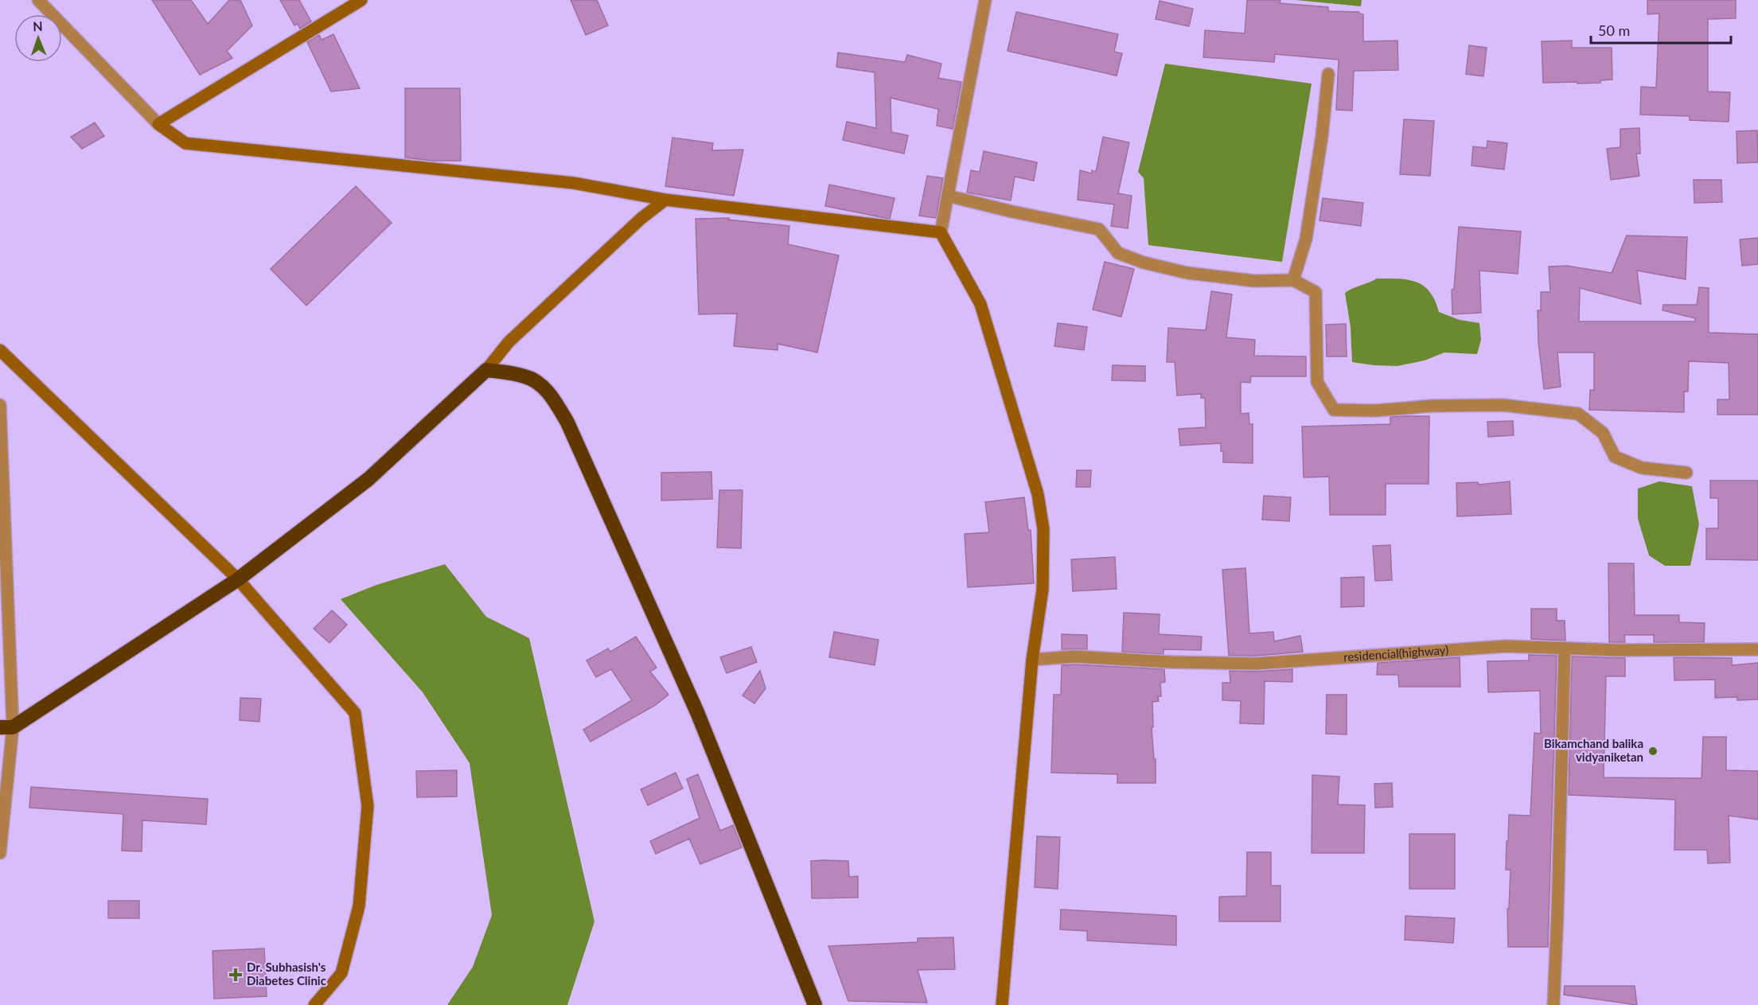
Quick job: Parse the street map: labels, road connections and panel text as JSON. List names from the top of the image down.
{
  "streets": {
    "street": ["residencial(highway)"]
  },
  "places": {
    "other": ["Bikamchand balika vidyaniketan"],
    "health": ["Dr. Subhasish's Diabetes Clinic"]
  },
  "scale_bar": "50 m",
  "north": "top"
}
